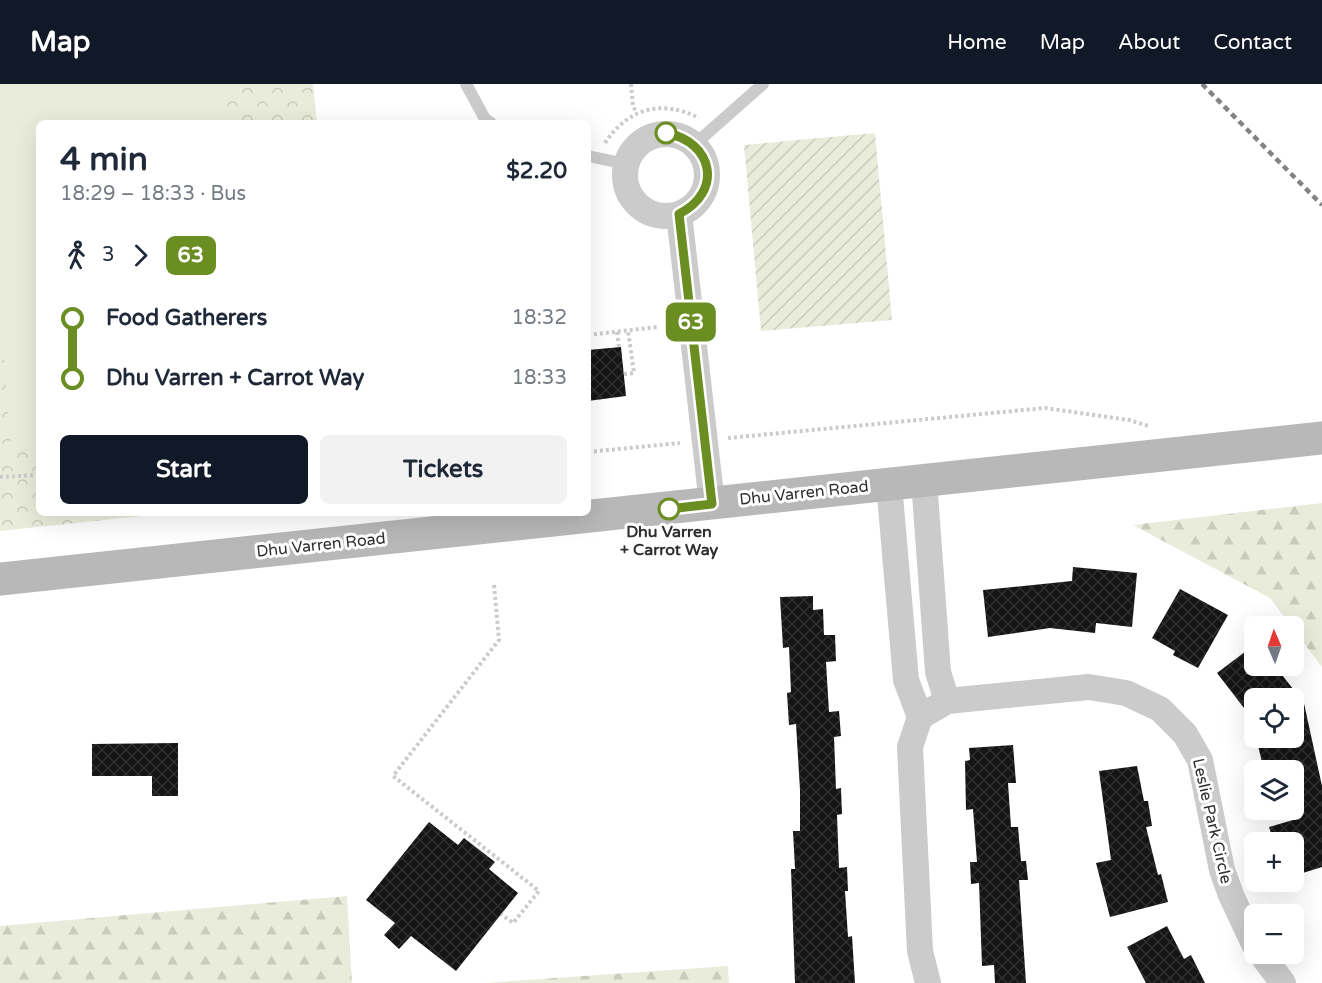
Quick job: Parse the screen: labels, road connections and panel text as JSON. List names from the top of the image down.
{
  "streets": {
    "main road": ["Dhu Varren Road"],
    "street": ["Leslie Park Circle"]
  },
  "places": ["Dhu Varren + Carrot Way"],
  "lines": ["bus line 63"],
  "north": "top",
  "page": {
    "header": "Map",
    "nav": [
      "Home",
      "Map",
      "About",
      "Contact"
    ],
    "on_map": "63",
    "heading": ["4 min", "18:29 – 18:33 · Bus", "$2.20"],
    "legs": ["3", "63"],
    "list": [
      {
        "name": "Food Gatherers",
        "value": "18:32"
      },
      {
        "name": "Dhu Varren + Carrot Way",
        "value": "18:33"
      }
    ],
    "buttons": ["Start", "Tickets"],
    "map_buttons": ["+", "−"]
  }
}
